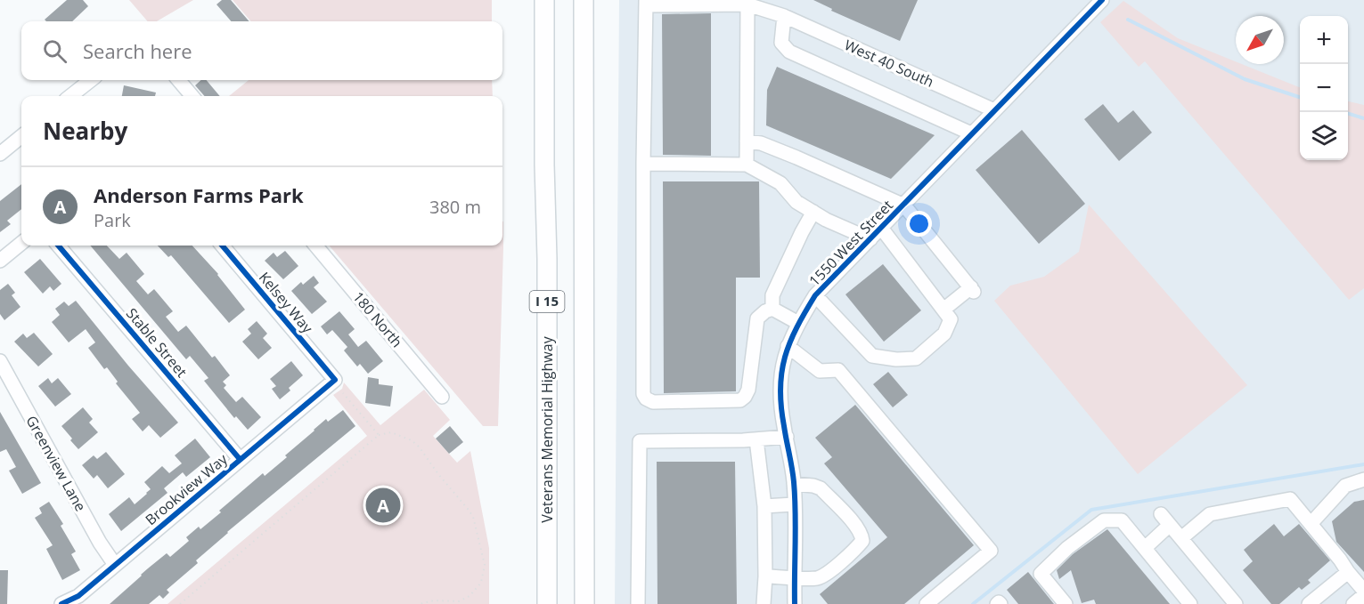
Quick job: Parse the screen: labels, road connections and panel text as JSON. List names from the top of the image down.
{
  "streets": {
    "highway": ["I 15", "Veterans Memorial Highway"],
    "street": [
      "West 40 South",
      "1550 West Street",
      "Kelsey Way",
      "180 North",
      "Stable Street",
      "Greenview Lane",
      "Brookview Way"
    ]
  },
  "crossings": [
    ["West 40 South", "1550 West Street"],
    ["Kelsey Way", "Brookview Way"],
    ["Stable Street", "Brookview Way"],
    ["Greenview Lane", "Brookview Way"]
  ],
  "north": "bottom left",
  "page": {
    "map_buttons": ["+", "−"],
    "search": "Search here",
    "heading": "Nearby",
    "list": [
      {
        "mark": "A",
        "name": "Anderson Farms Park",
        "note": "Park",
        "value": "380 m"
      }
    ],
    "pins": "A"
  }
}
